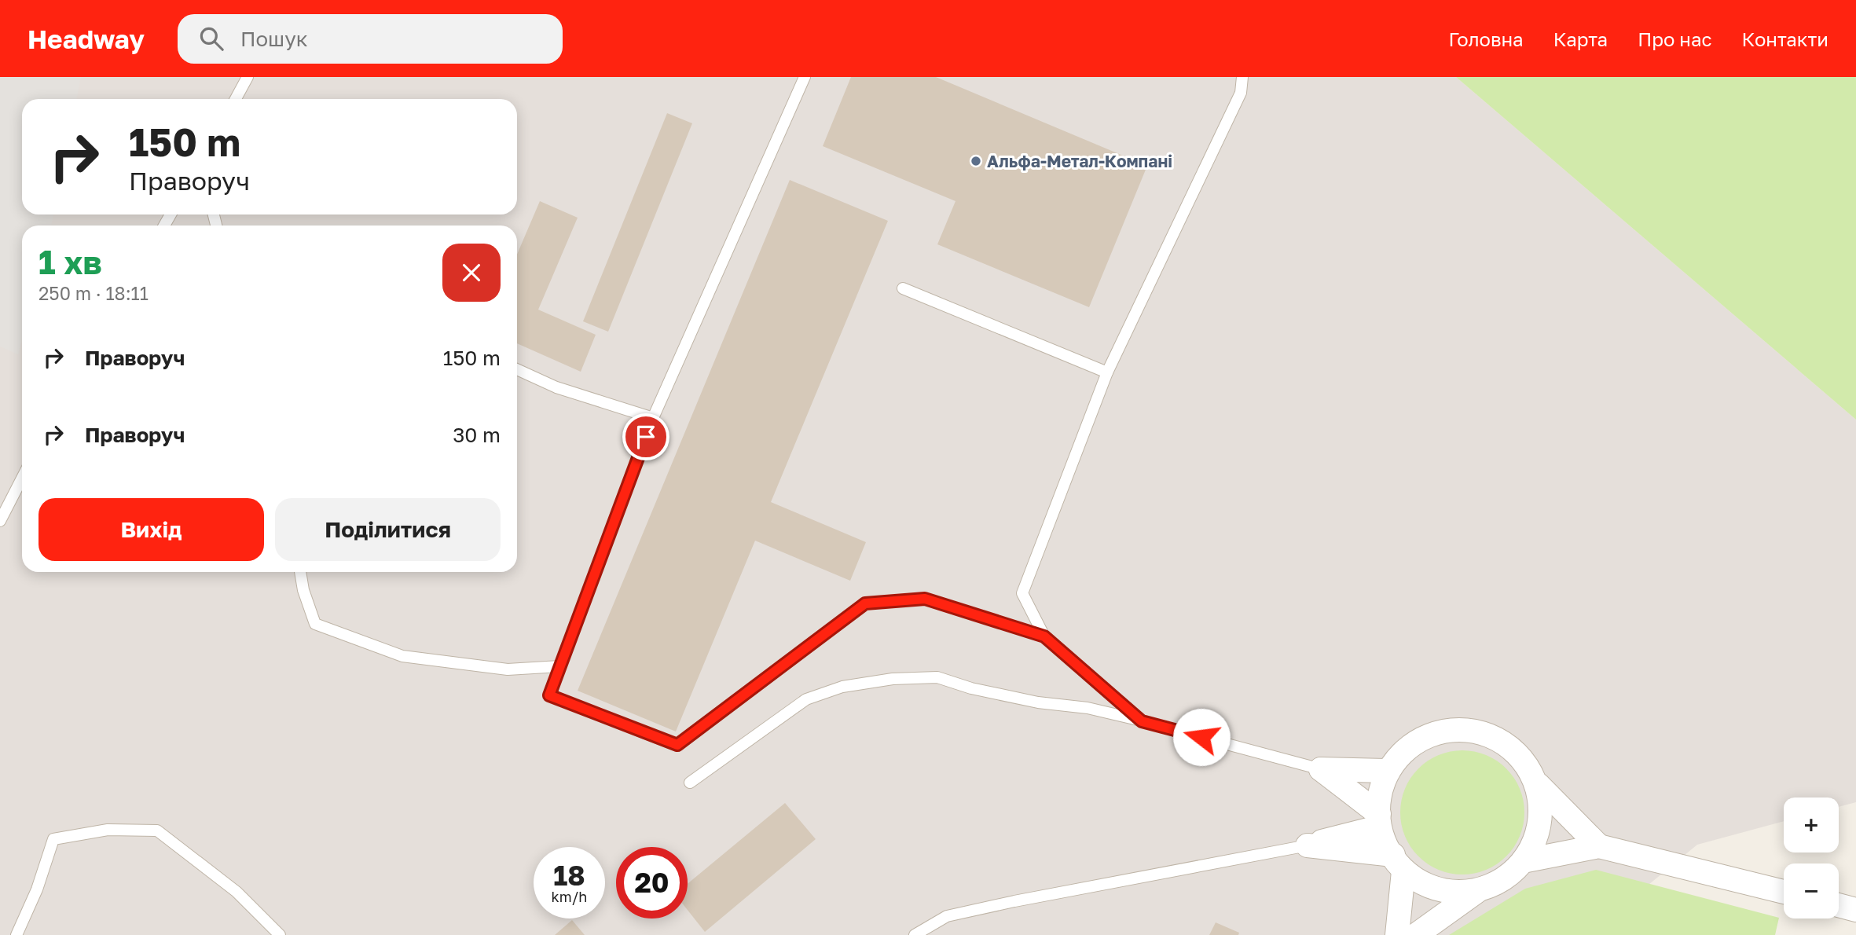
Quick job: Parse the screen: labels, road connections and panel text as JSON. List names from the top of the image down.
{
  "places": ["Альфа-Метал-Компані"],
  "page": {
    "header": "Headway",
    "search": "Пошук",
    "nav": [
      "Головна",
      "Карта",
      "Про нас",
      "Контакти"
    ],
    "turn": ["150 m", "Праворуч"],
    "heading": ["1 хв", "250 m · 18:11"],
    "list": [
      {
        "name": "Праворуч",
        "value": "150 m"
      },
      {
        "name": "Праворуч",
        "value": "30 m"
      }
    ],
    "buttons": ["Вихід", "Поділитися"],
    "map_buttons": ["+", "−"],
    "speed": "18 km/h",
    "limit": "20"
  }
}
